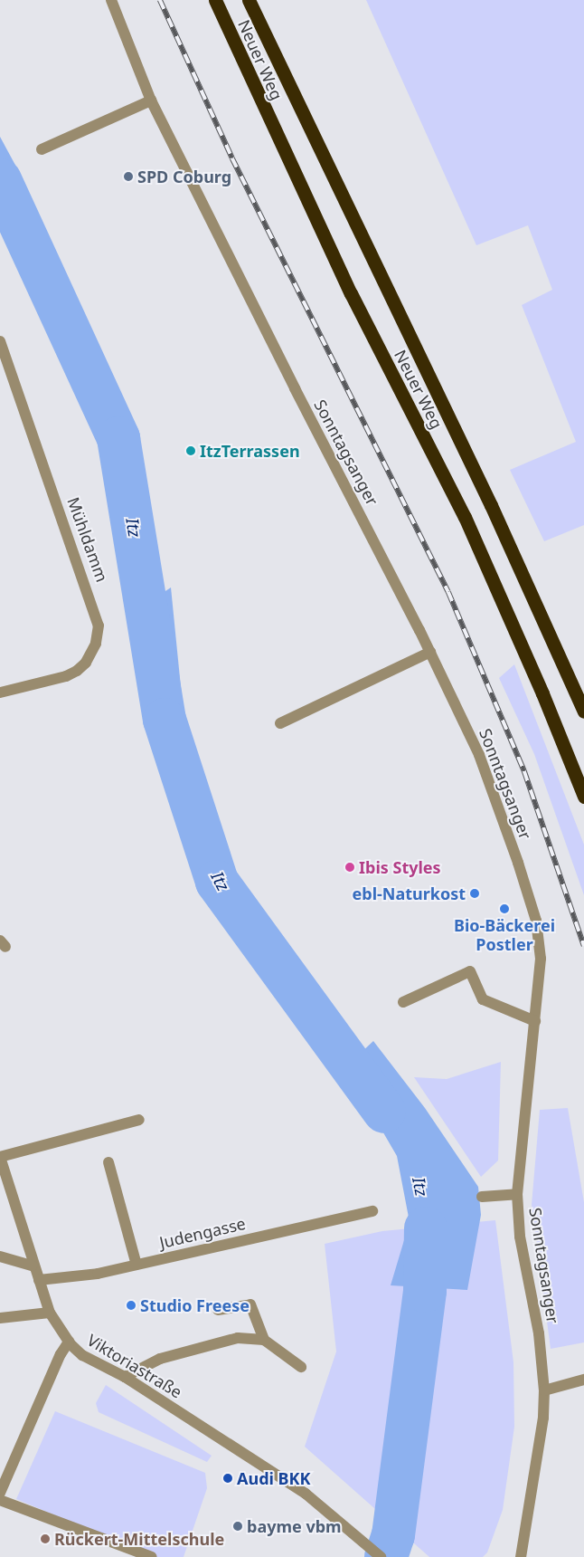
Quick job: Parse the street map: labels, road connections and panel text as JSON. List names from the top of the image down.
{
  "streets": {
    "highway": ["Neuer Weg"],
    "street": [
      "Sonntagsanger",
      "Mühldamm",
      "Judengasse",
      "Viktoriastraße"
    ]
  },
  "crossings": [
    ["Judengasse", "Viktoriastraße"]
  ],
  "water": ["Itz"],
  "places": [
    "SPD Coburg",
    "ItzTerrassen",
    "Ibis Styles",
    "ebl-Naturkost",
    "Bio-Bäckerei Postler",
    "Studio Freese",
    "Audi BKK",
    "bayme vbm",
    "Rückert-Mittelschule"
  ]
}
